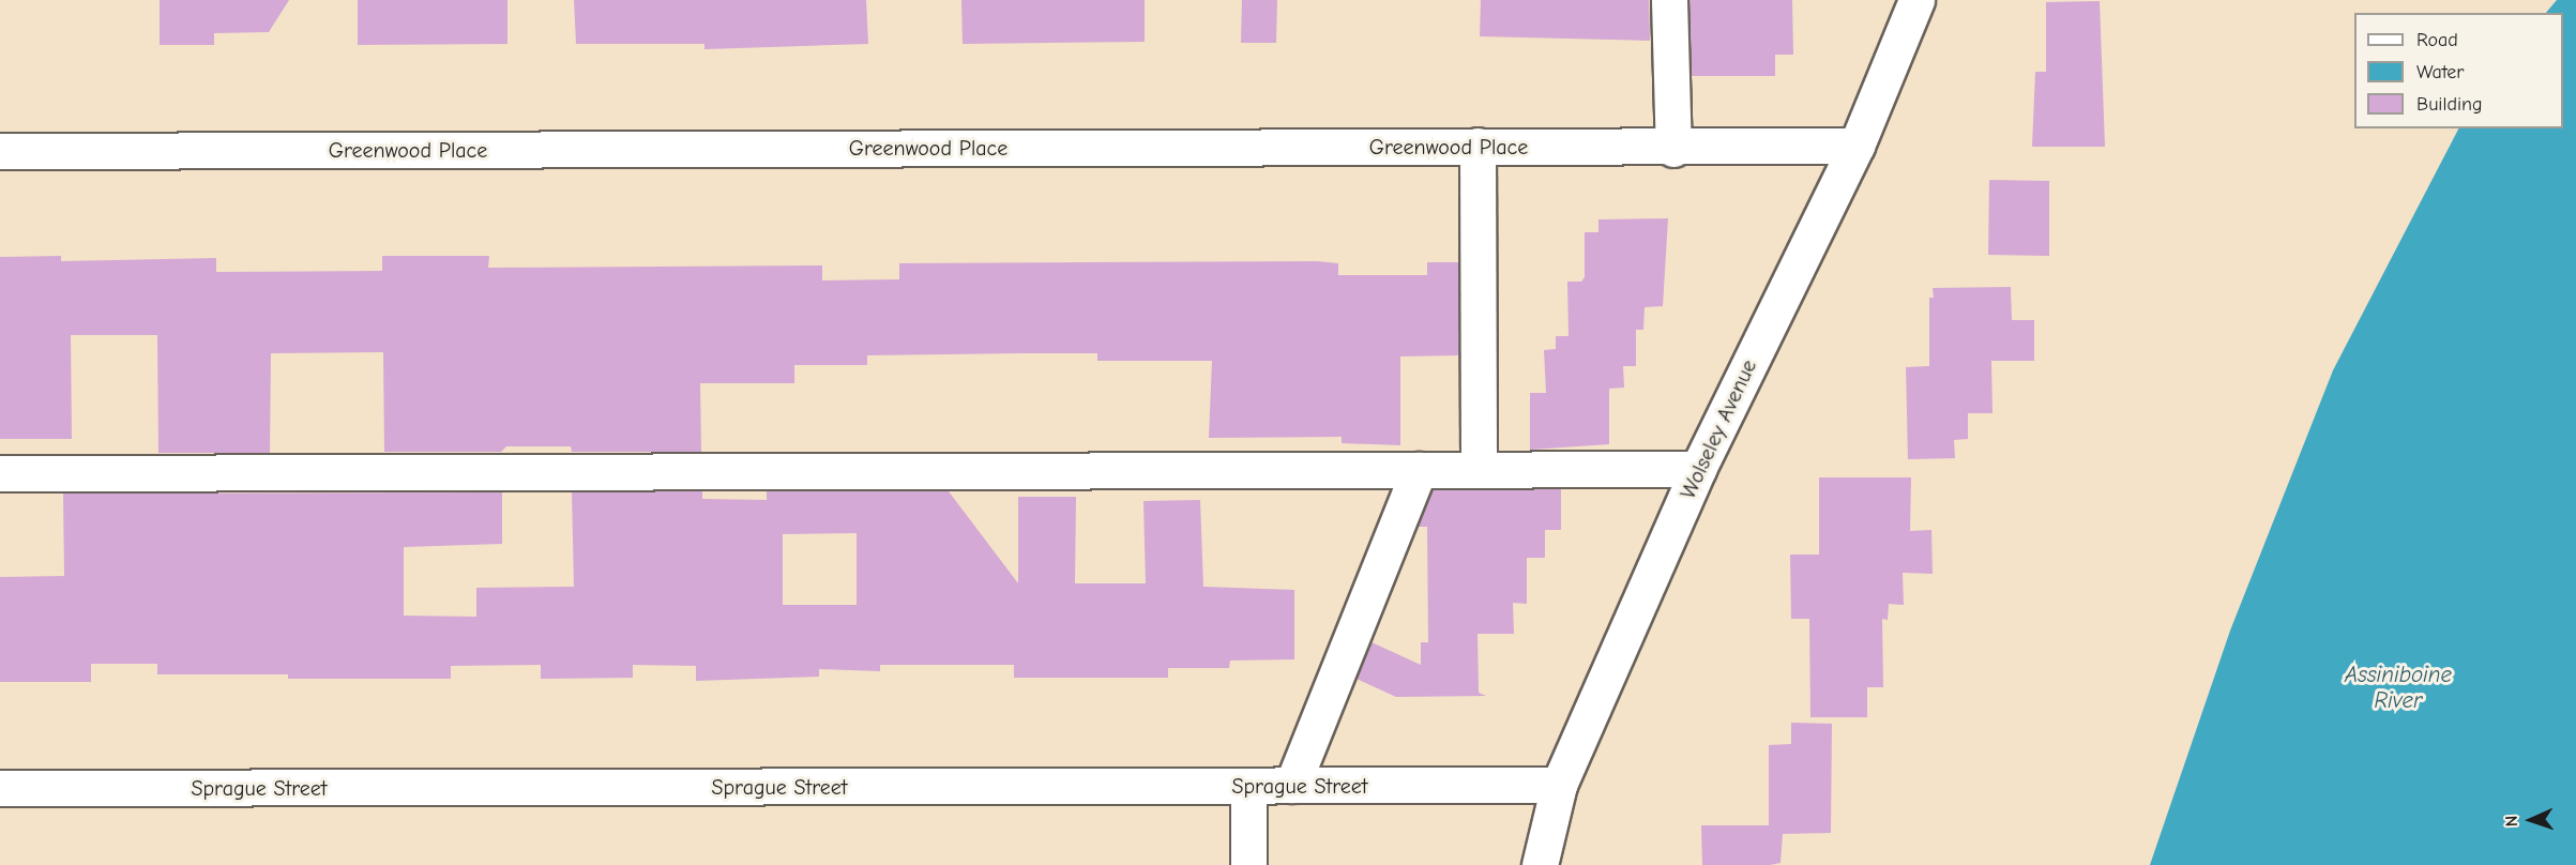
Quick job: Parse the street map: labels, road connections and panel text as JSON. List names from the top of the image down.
{
  "streets": {
    "street": ["Greenwood Place", "Wolseley Avenue", "Sprague Street"]
  },
  "crossings": [
    ["Greenwood Place", "Wolseley Avenue"],
    ["Wolseley Avenue", "Sprague Street"]
  ],
  "water": ["Assiniboine River"],
  "legend": ["Road", "Water", "Building"],
  "north": "left"
}
